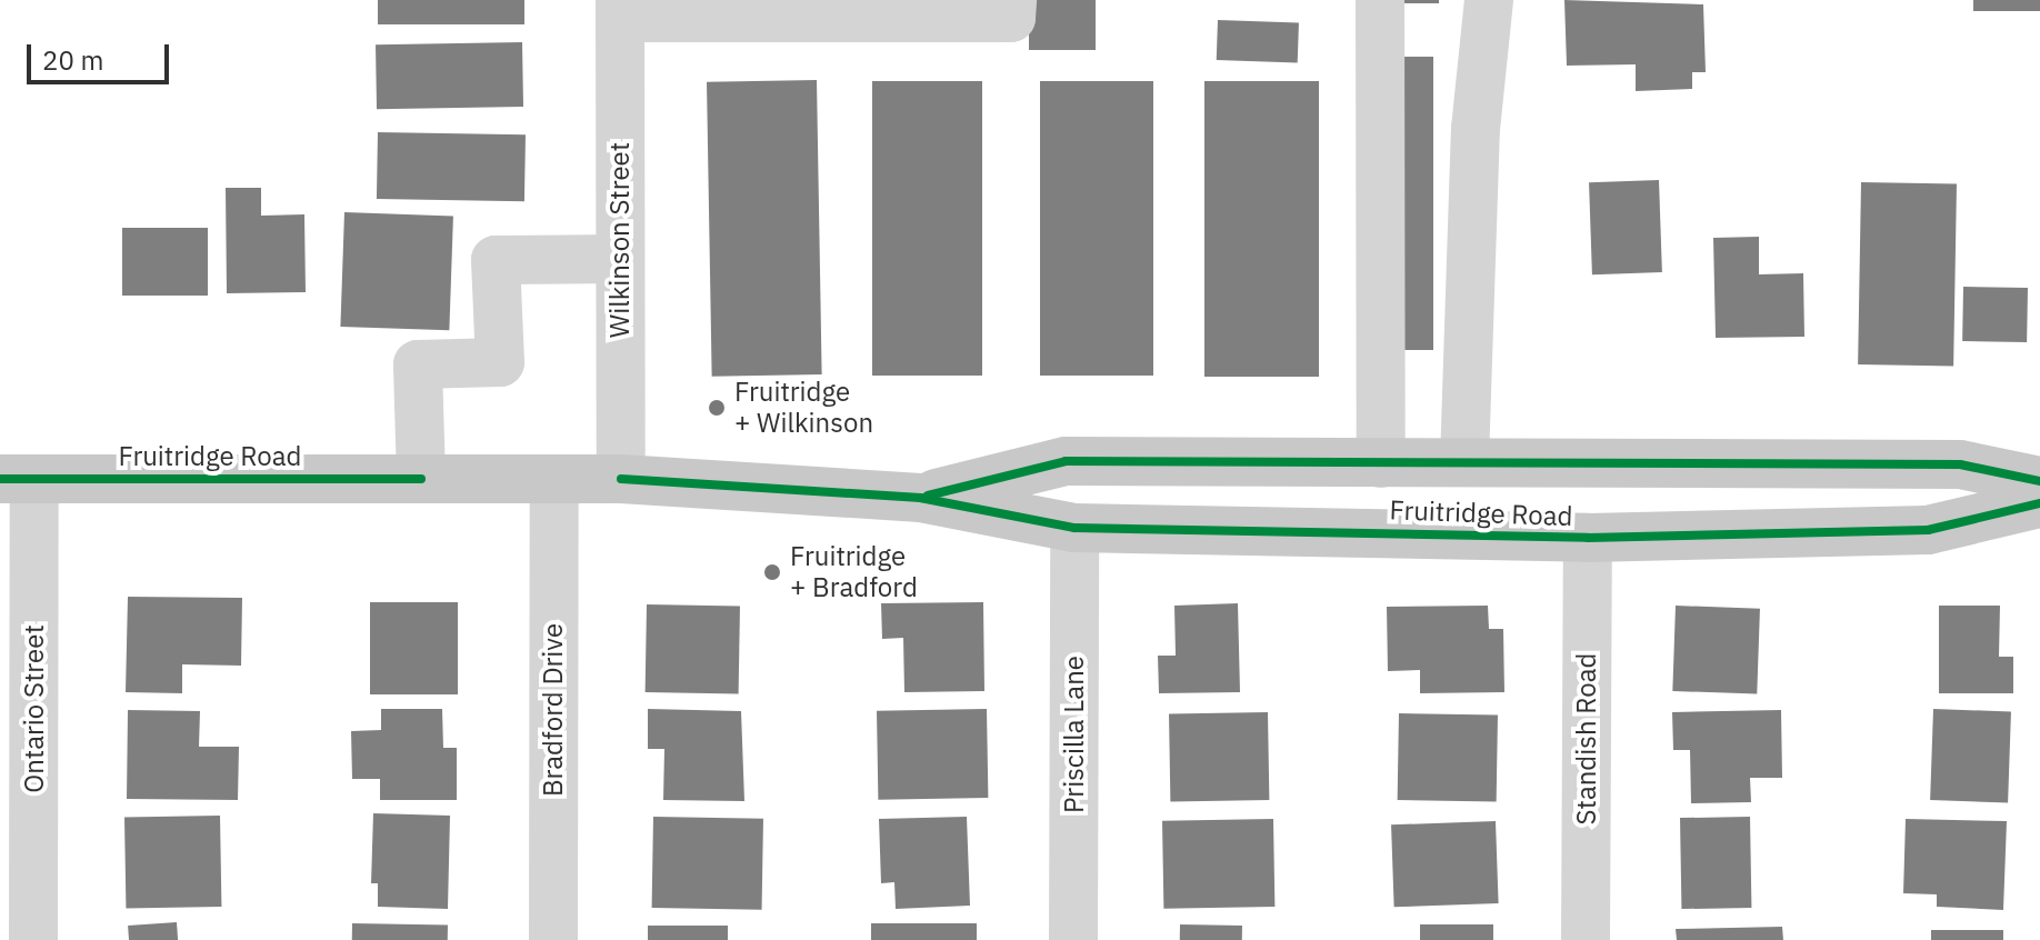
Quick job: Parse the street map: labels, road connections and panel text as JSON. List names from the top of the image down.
{
  "streets": {
    "main road": ["Fruitridge Road"],
    "street": [
      "Wilkinson Street",
      "Ontario Street",
      "Bradford Drive",
      "Priscilla Lane",
      "Standish Road"
    ]
  },
  "crossings": [
    ["Wilkinson Street", "Fruitridge Road"],
    ["Fruitridge Road", "Ontario Street"],
    ["Fruitridge Road", "Bradford Drive"],
    ["Fruitridge Road", "Priscilla Lane"],
    ["Fruitridge Road", "Standish Road"]
  ],
  "places": ["Fruitridge + Wilkinson", "Fruitridge + Bradford"],
  "scale_bar": "20 m"
}
